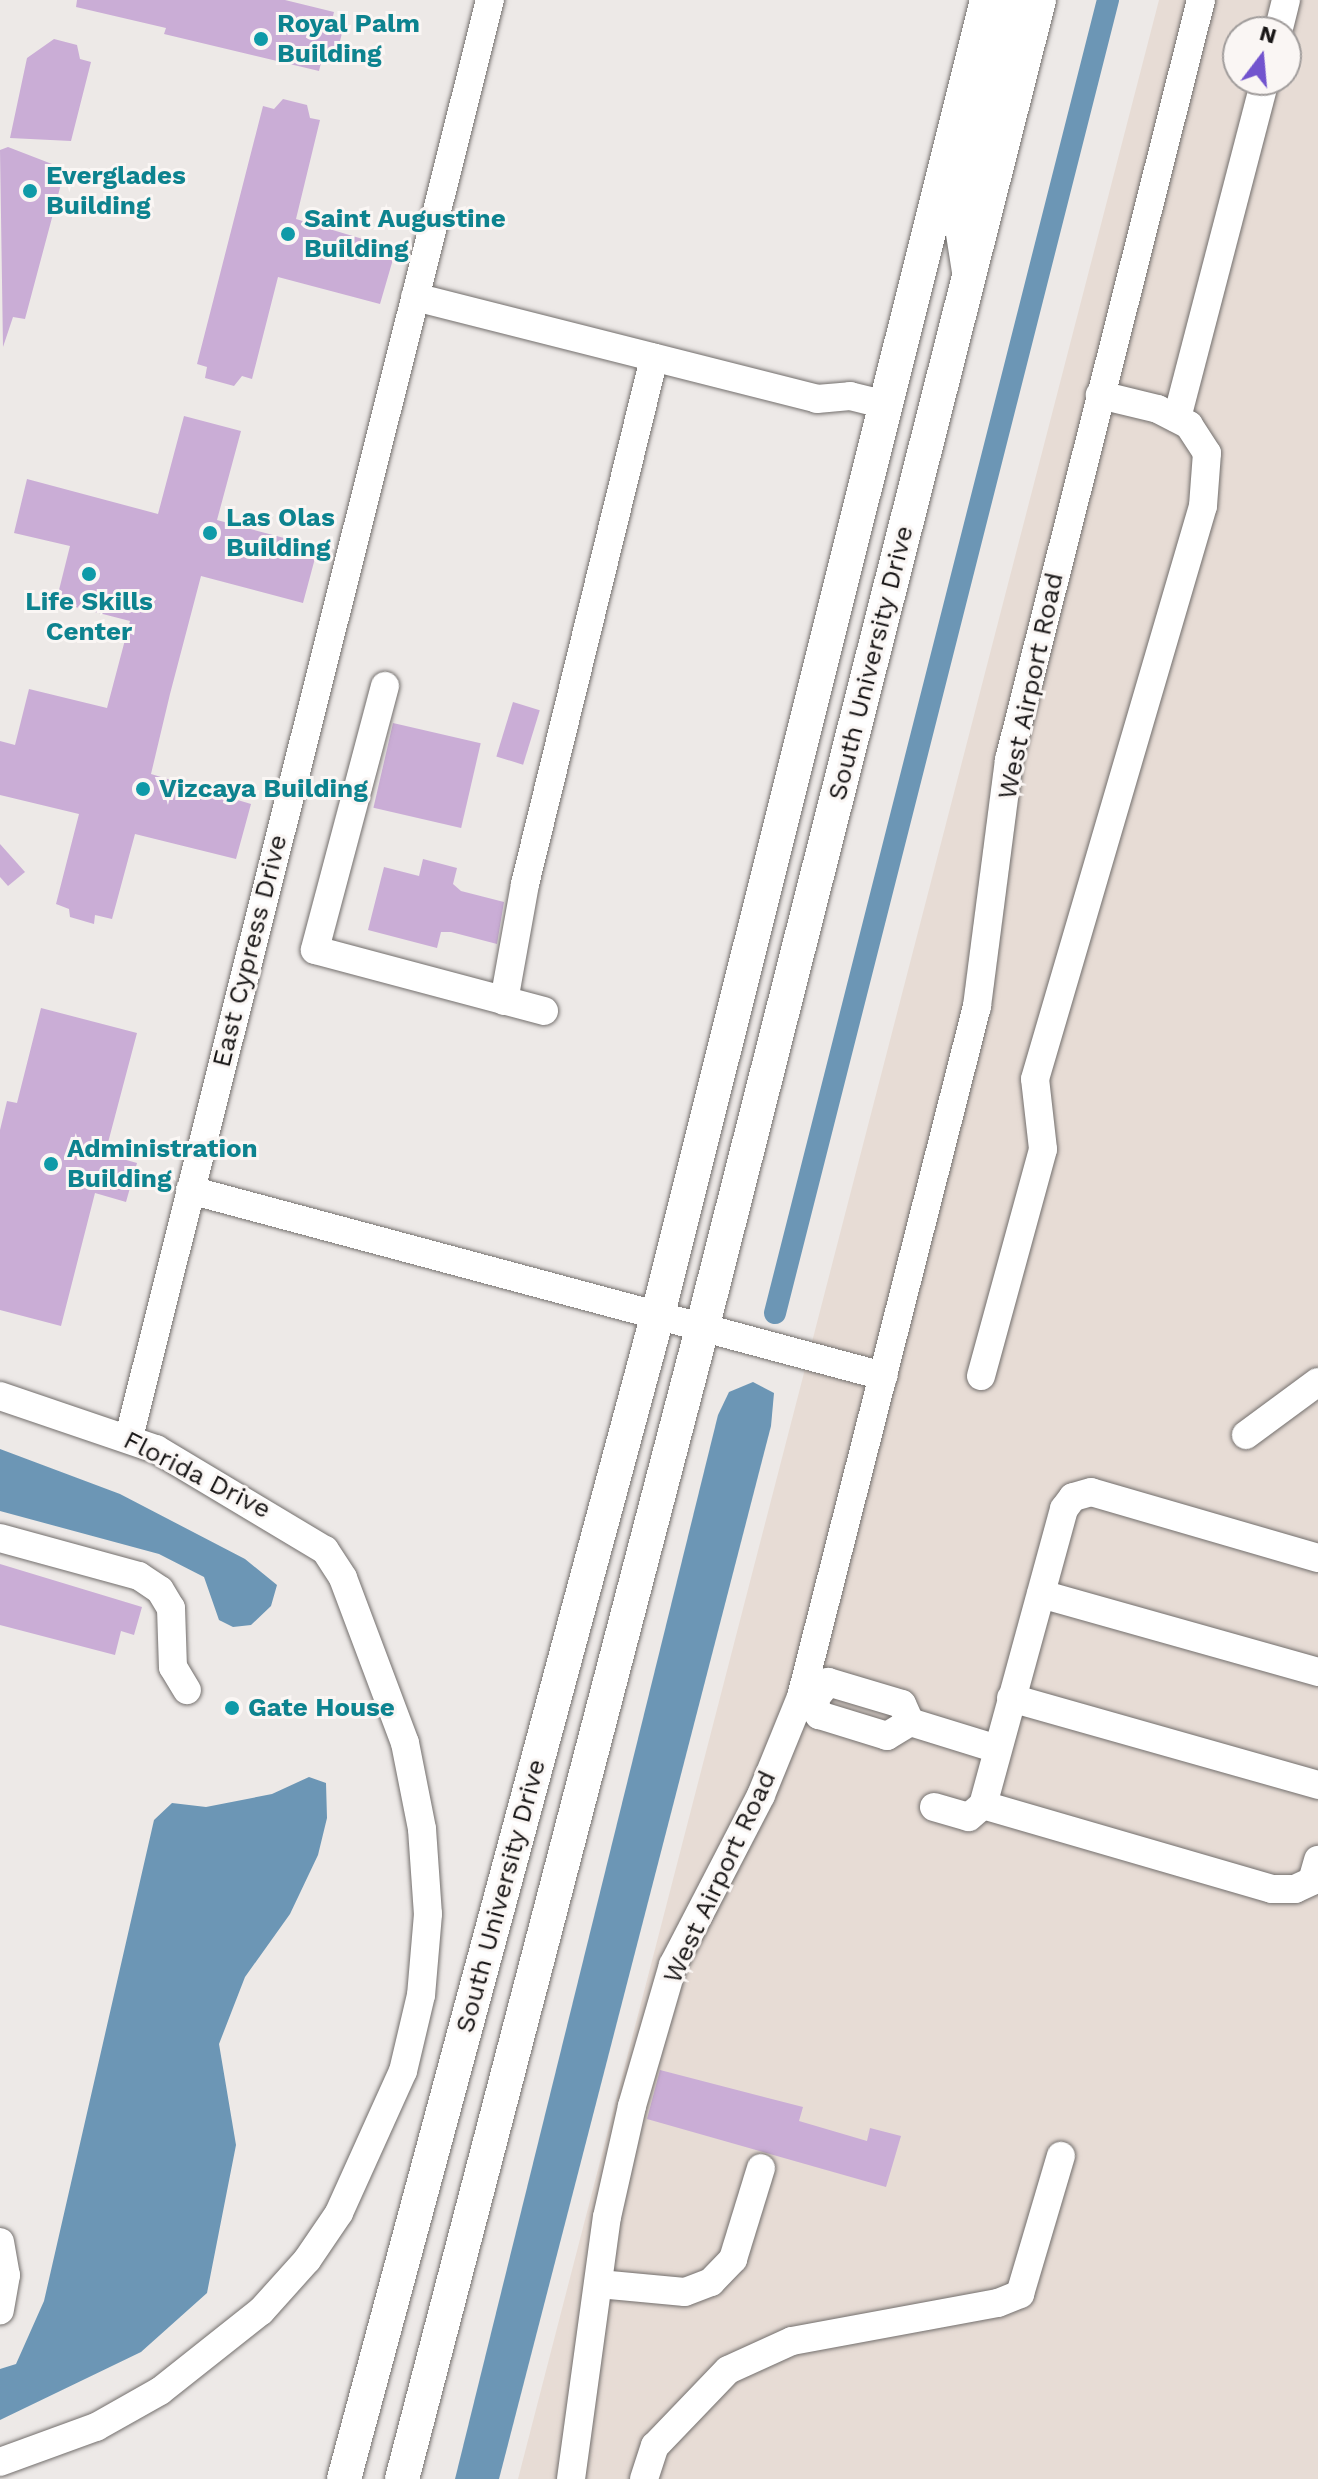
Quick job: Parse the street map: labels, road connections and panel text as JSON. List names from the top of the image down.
{
  "streets": {
    "main road": ["South University Drive"],
    "street": ["West Airport Road", "East Cypress Drive", "Florida Drive"]
  },
  "crossings": [
    ["East Cypress Drive", "Florida Drive"]
  ],
  "places": [
    "Royal Palm Building",
    "Everglades Building",
    "Saint Augustine Building",
    "Las Olas Building",
    "Life Skills Center",
    "Vizcaya Building",
    "Administration Building",
    "Gate House"
  ],
  "north": "top"
}
